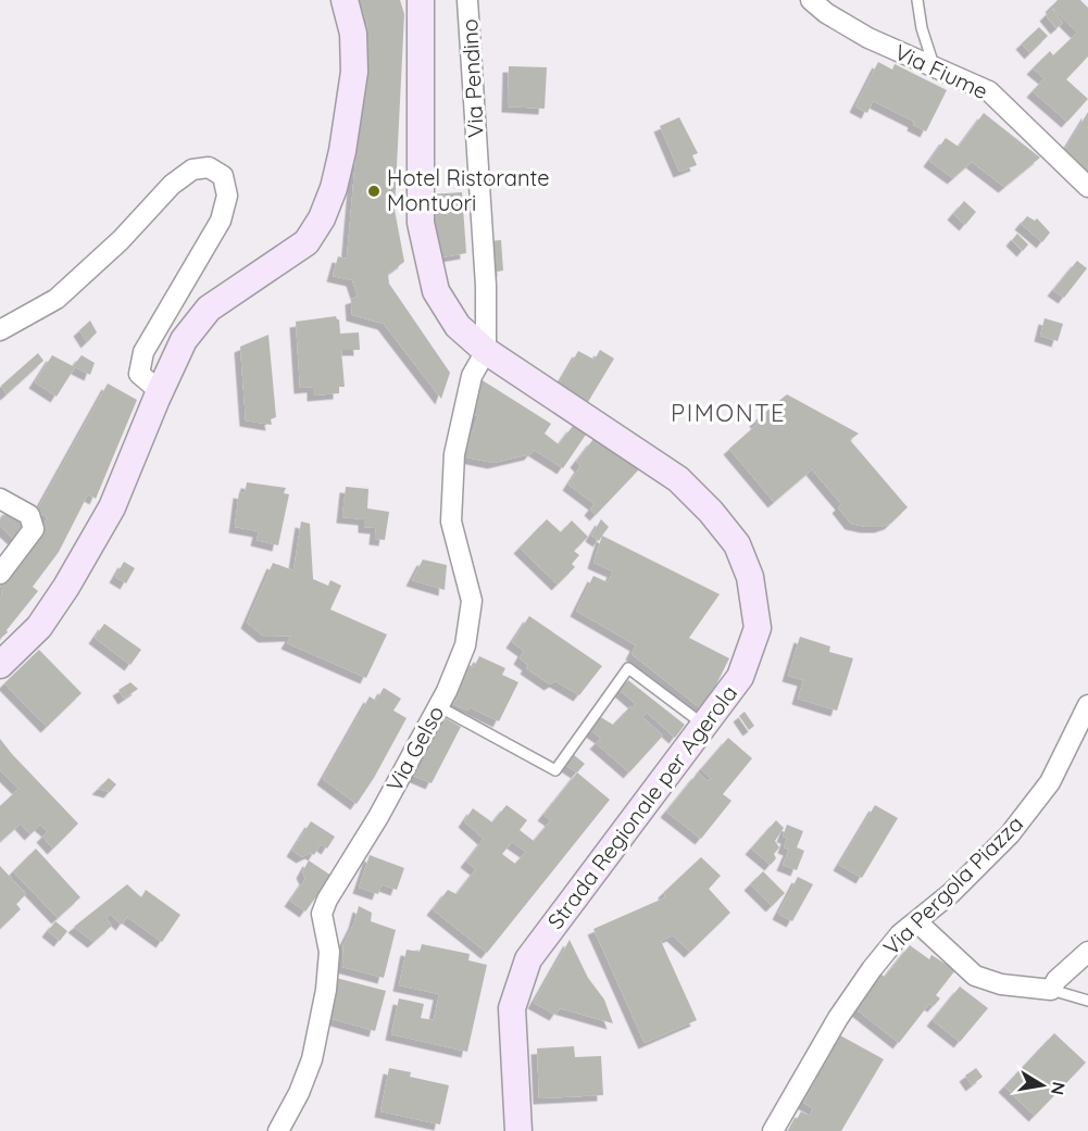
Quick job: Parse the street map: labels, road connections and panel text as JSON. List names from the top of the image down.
{
  "streets": {
    "main road": ["Strada Regionale per Agerola"],
    "street": [
      "Via Fiume",
      "Via Pendino",
      "Via Gelso",
      "Via Pergola Piazza"
    ]
  },
  "crossings": [
    ["Via Pendino", "Via Gelso"],
    ["Via Pendino", "Strada Regionale per Agerola"],
    ["Via Gelso", "Strada Regionale per Agerola"]
  ],
  "districts": ["PIMONTE"],
  "places": ["Hotel Ristorante Montuori"],
  "north": "right"
}
